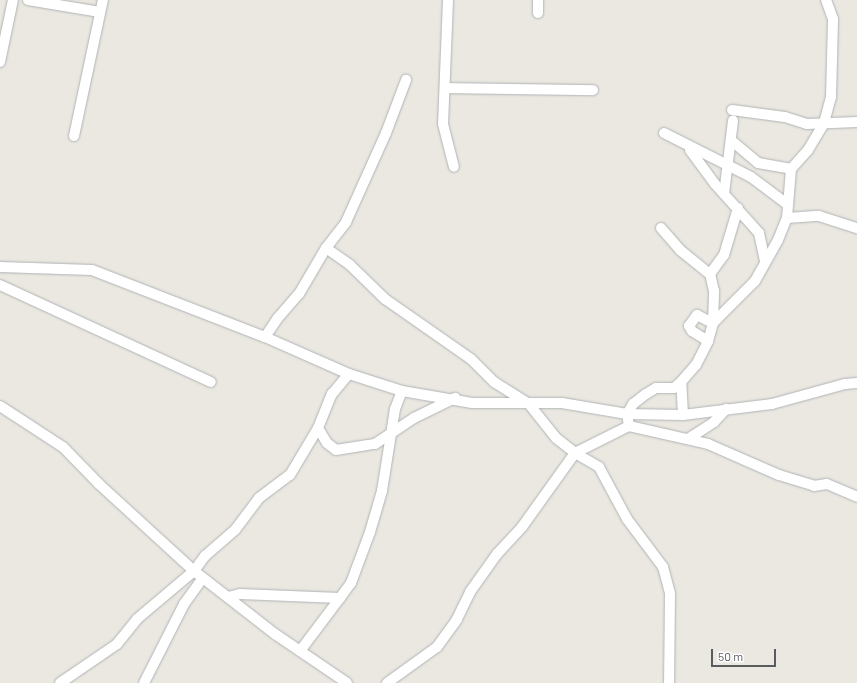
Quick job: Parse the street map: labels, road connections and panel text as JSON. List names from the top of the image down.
{
  "scale_bar": "50 m"
}
